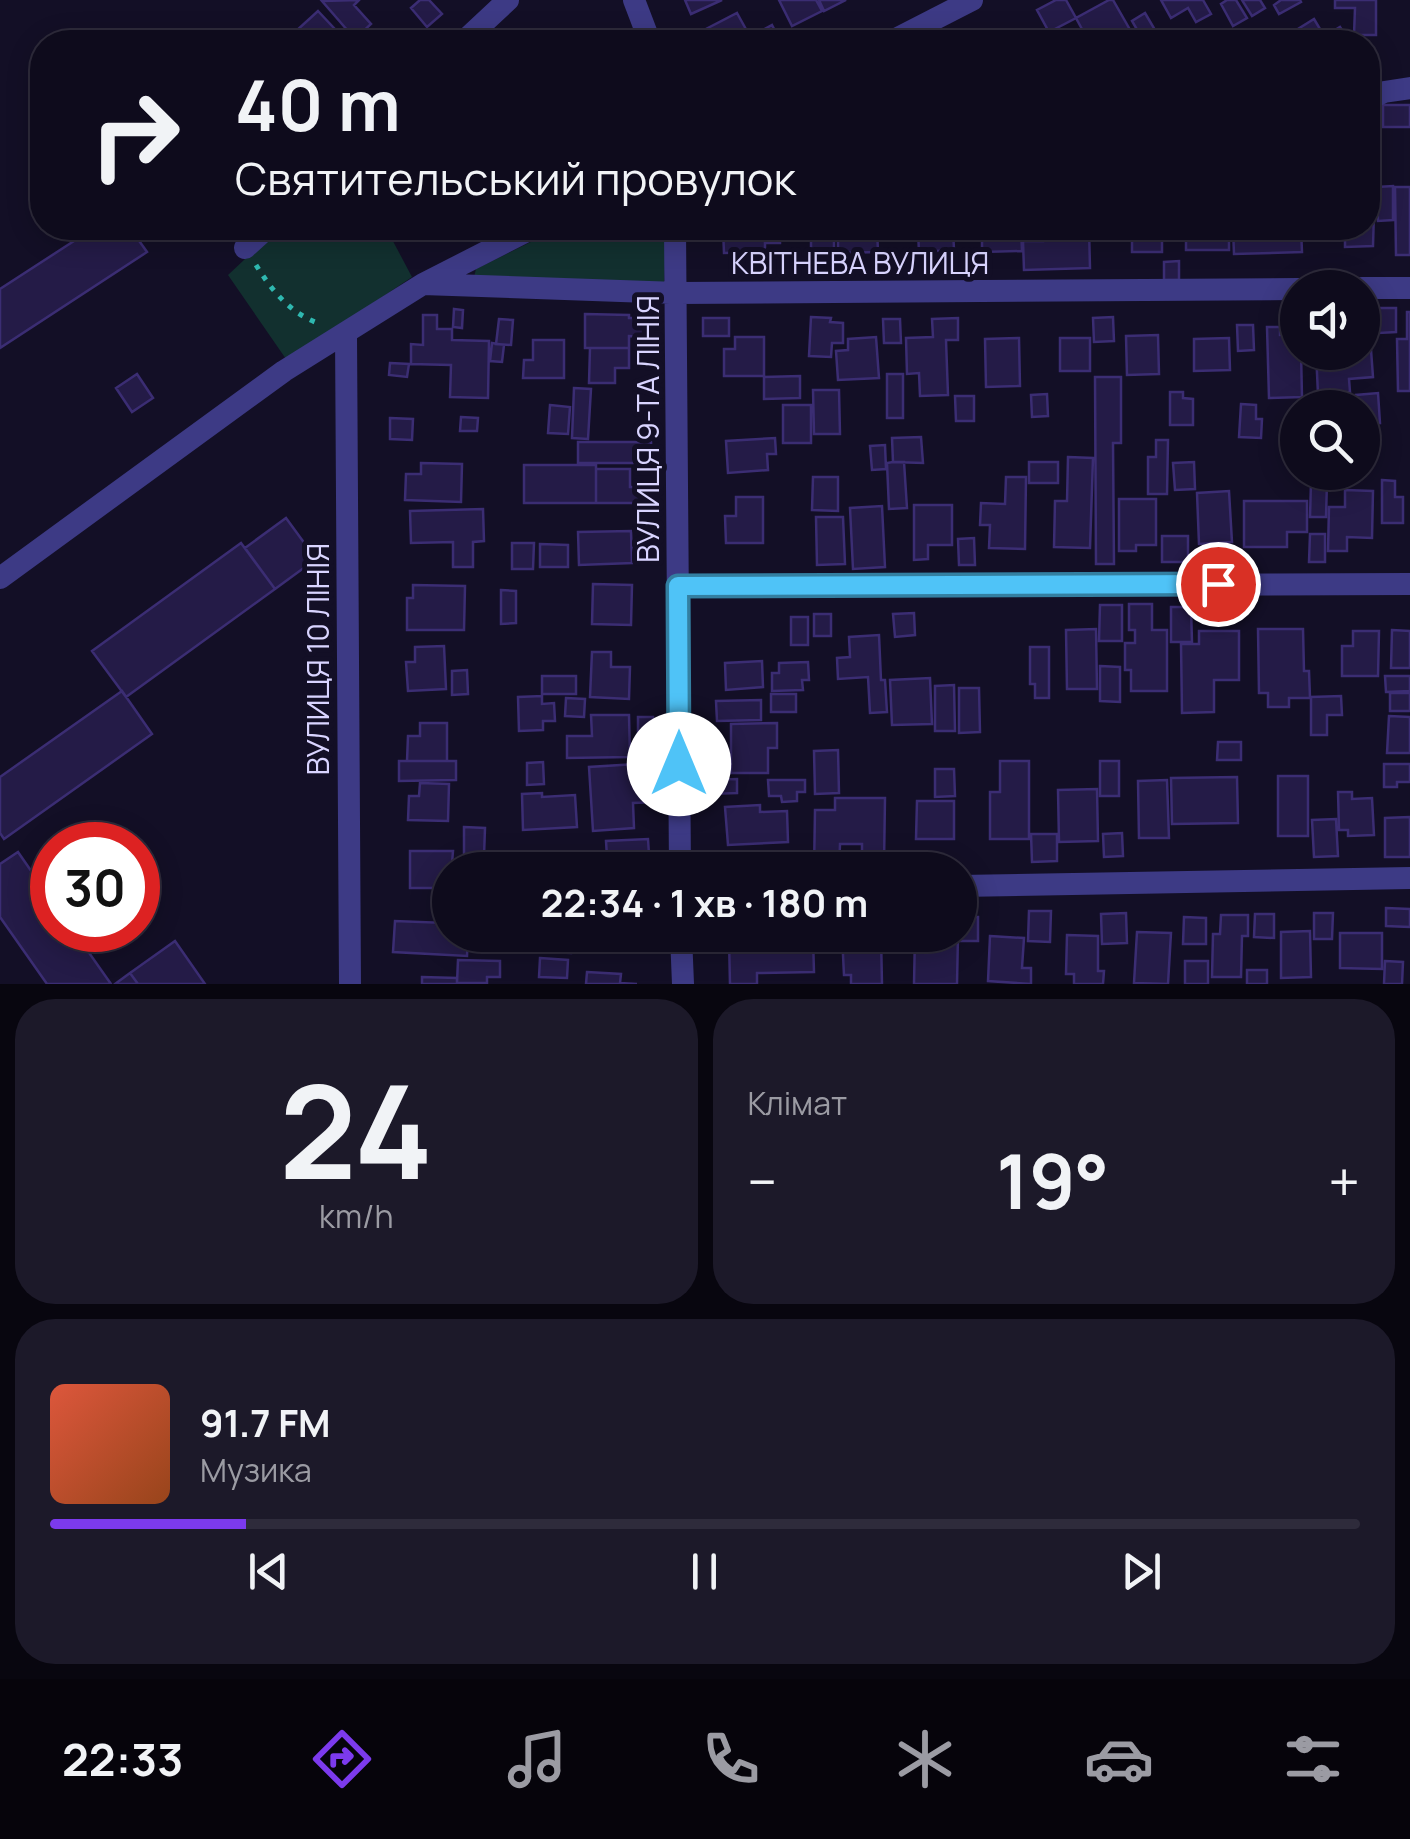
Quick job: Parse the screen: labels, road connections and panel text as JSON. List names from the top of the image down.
{
  "streets": {
    "street": ["КВІТНЕВА ВУЛИЦЯ", "ВУЛИЦЯ 9-ТА ЛІНІЯ", "ВУЛИЦЯ 10 ЛІНІЯ"]
  },
  "crossings": [
    ["КВІТНЕВА ВУЛИЦЯ", "ВУЛИЦЯ 9-ТА ЛІНІЯ"]
  ],
  "page": {
    "turn": ["40 m", "Святительський провулок"],
    "limit": "30",
    "trip": "22:34 · 1 хв · 180 m",
    "tile": [
      ["24", "km/h"],
      "Клімат"
    ],
    "heat": ["−", "19°", "+"],
    "song": ["91.7 FM", "Музика"],
    "tabs": "22:33"
  }
}
